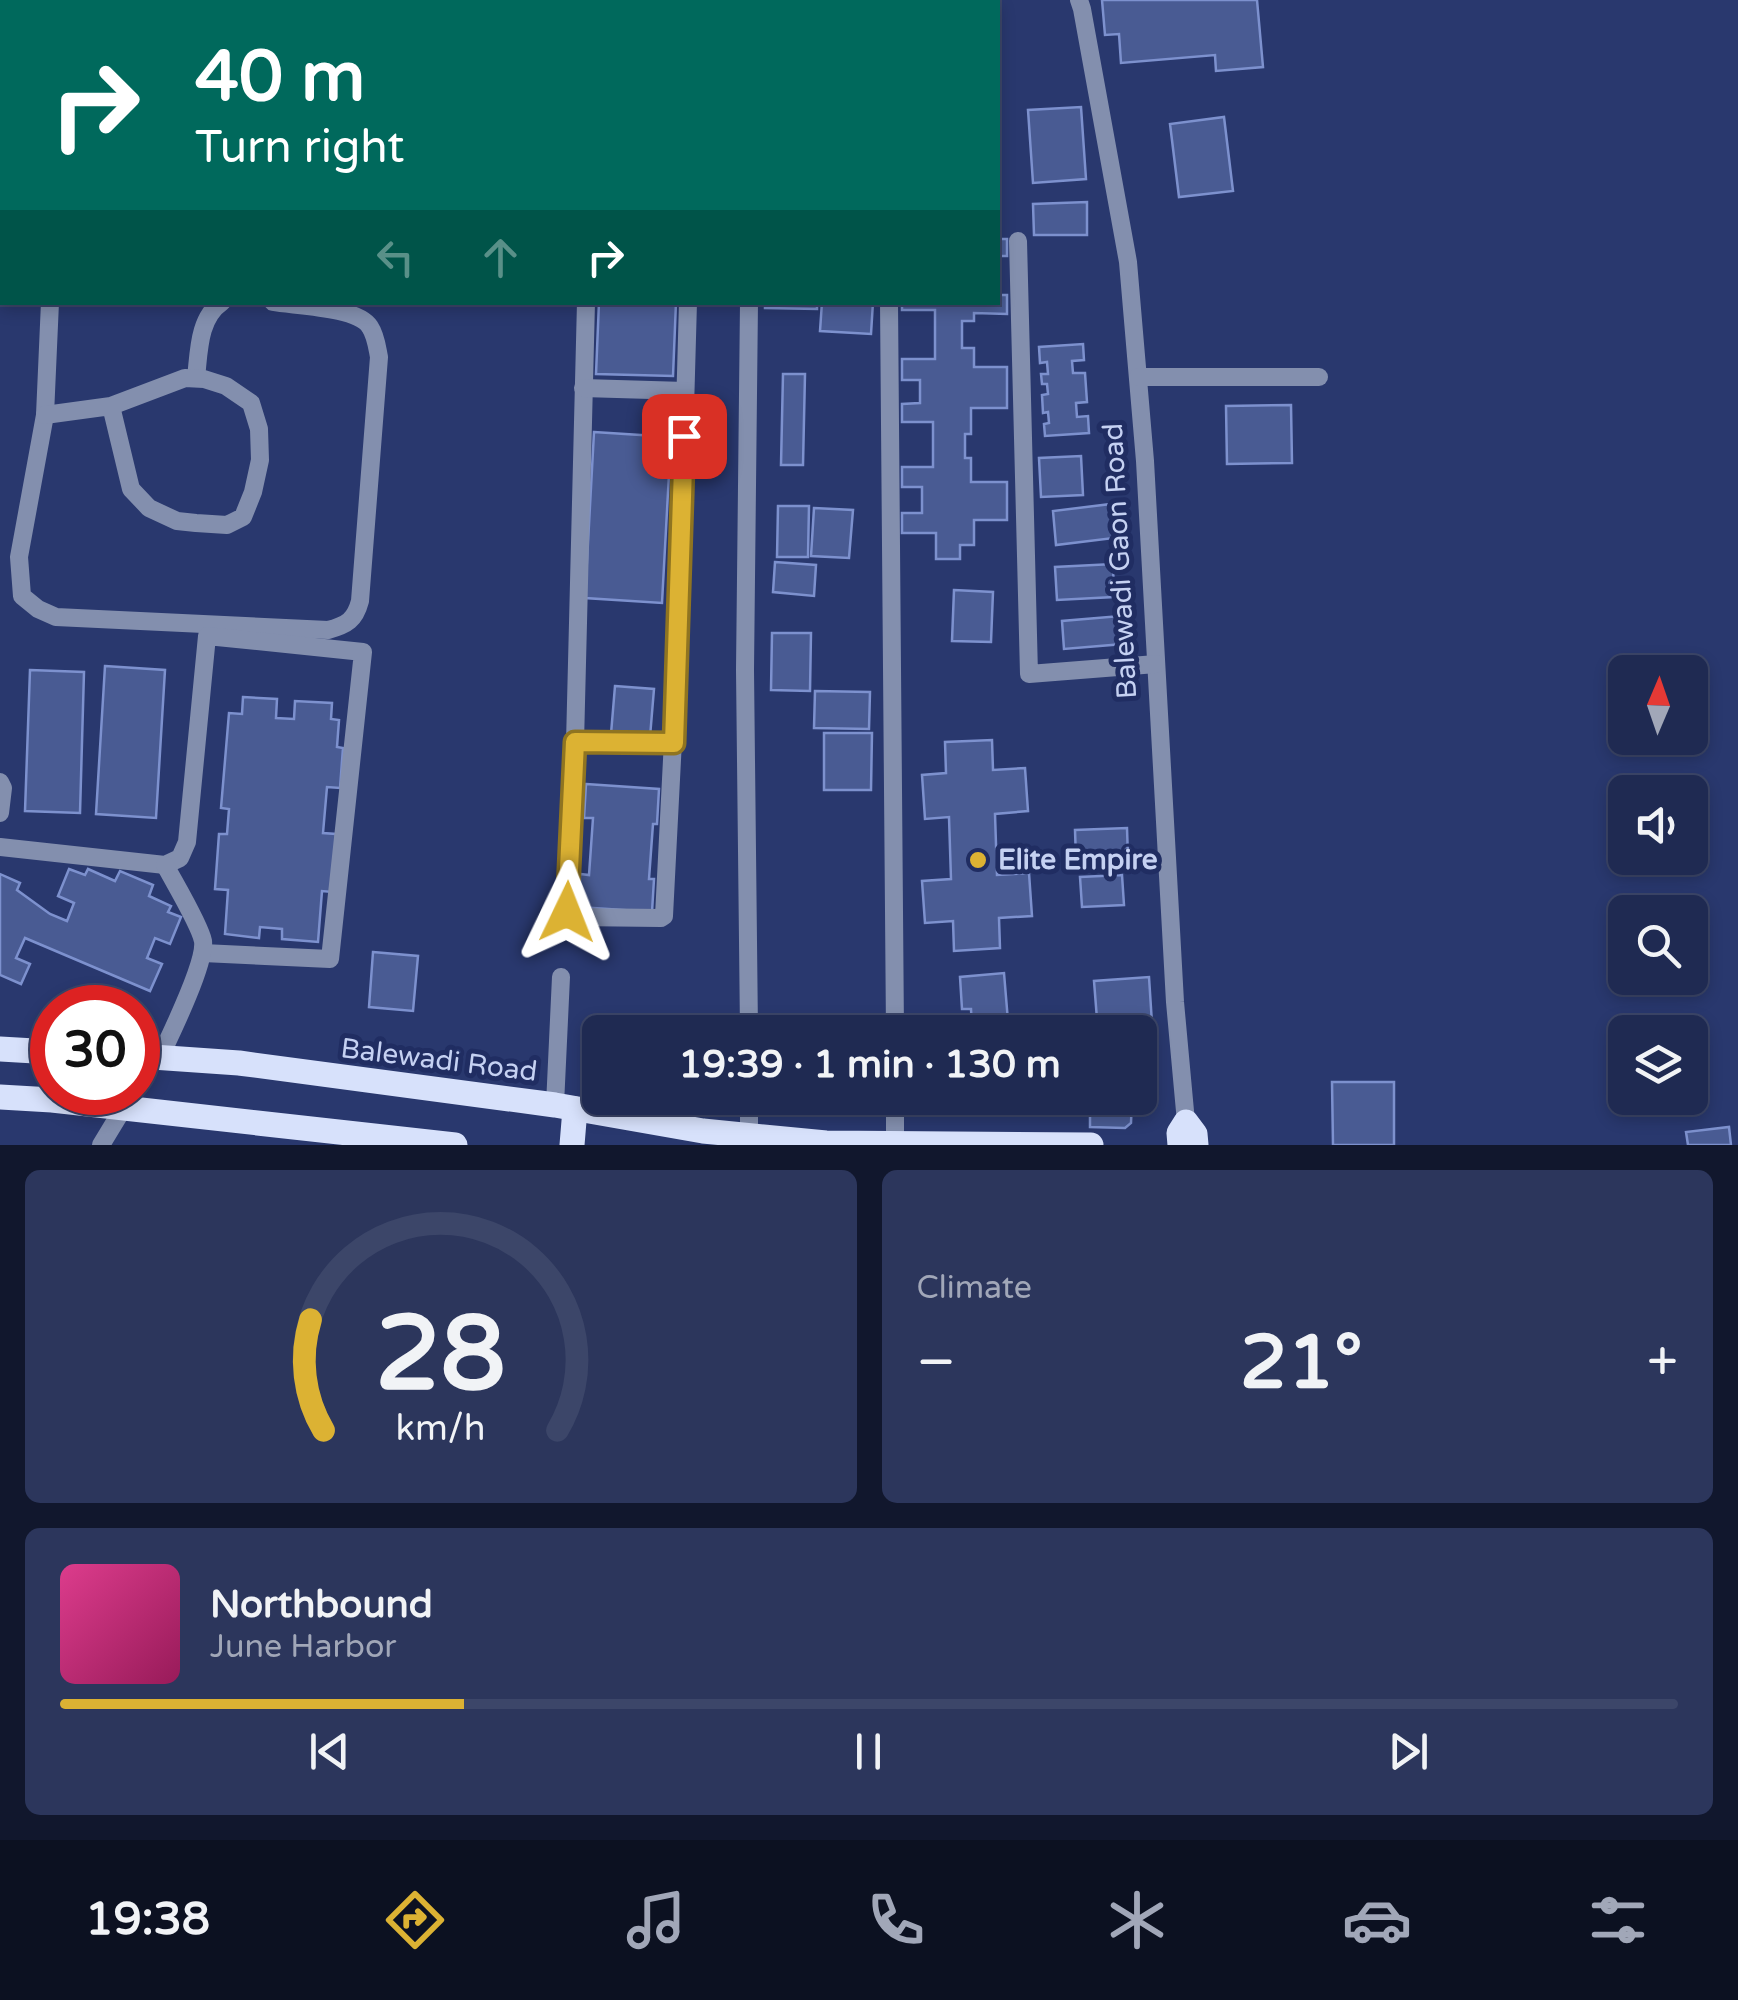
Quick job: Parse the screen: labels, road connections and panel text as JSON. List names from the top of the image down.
{
  "streets": {
    "main road": ["Balewadi Road"],
    "street": ["Balewadi Gaon Road"]
  },
  "places": ["Elite Empire"],
  "north": "top",
  "page": {
    "turn": ["40 m", "Turn right"],
    "limit": "30",
    "trip": "19:39 · 1 min · 130 m",
    "tile": "Climate",
    "heat": ["−", "21°", "+"],
    "song": ["Northbound", "June Harbor"],
    "tabs": "19:38",
    "gauge": ["28", "km/h"]
  }
}
